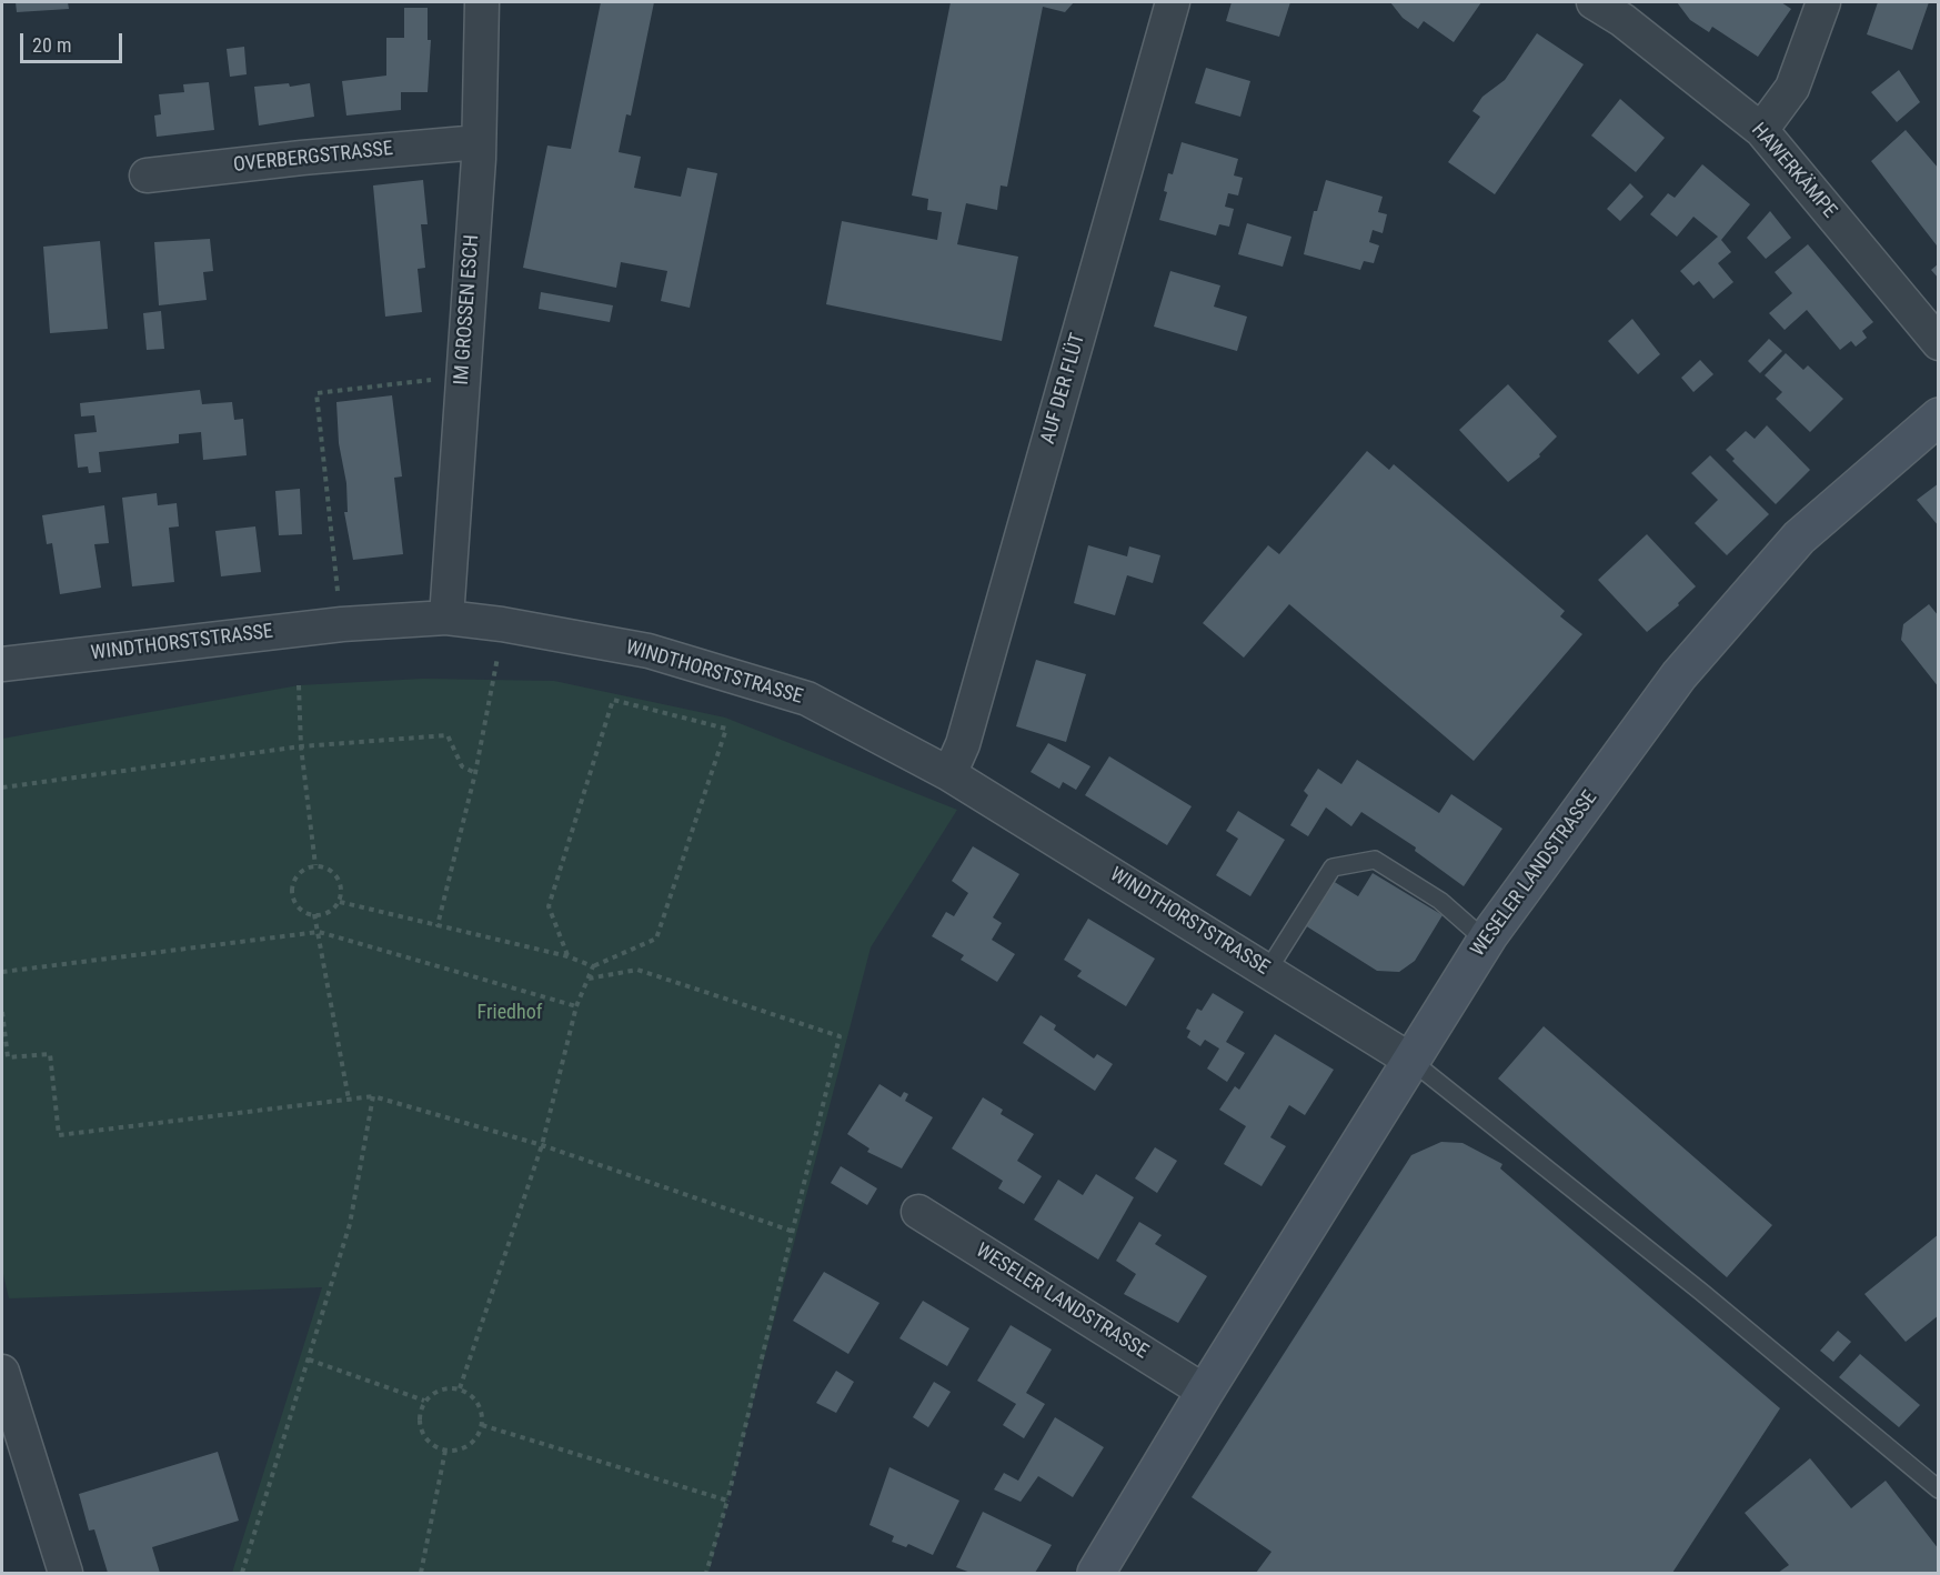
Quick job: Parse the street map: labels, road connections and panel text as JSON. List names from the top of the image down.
{
  "streets": {
    "street": [
      "OVERBERGSTRASSE",
      "HAWERKÄMPE",
      "IM GROSSEN ESCH",
      "AUF DER FLÜT",
      "WINDTHORSTSTRASSE",
      "WESELER LANDSTRASSE"
    ]
  },
  "crossings": [
    ["OVERBERGSTRASSE", "IM GROSSEN ESCH"],
    ["IM GROSSEN ESCH", "WINDTHORSTSTRASSE"],
    ["AUF DER FLÜT", "WINDTHORSTSTRASSE"],
    ["WINDTHORSTSTRASSE", "WESELER LANDSTRASSE"]
  ],
  "parks": ["Friedhof"],
  "scale_bar": "20 m"
}
